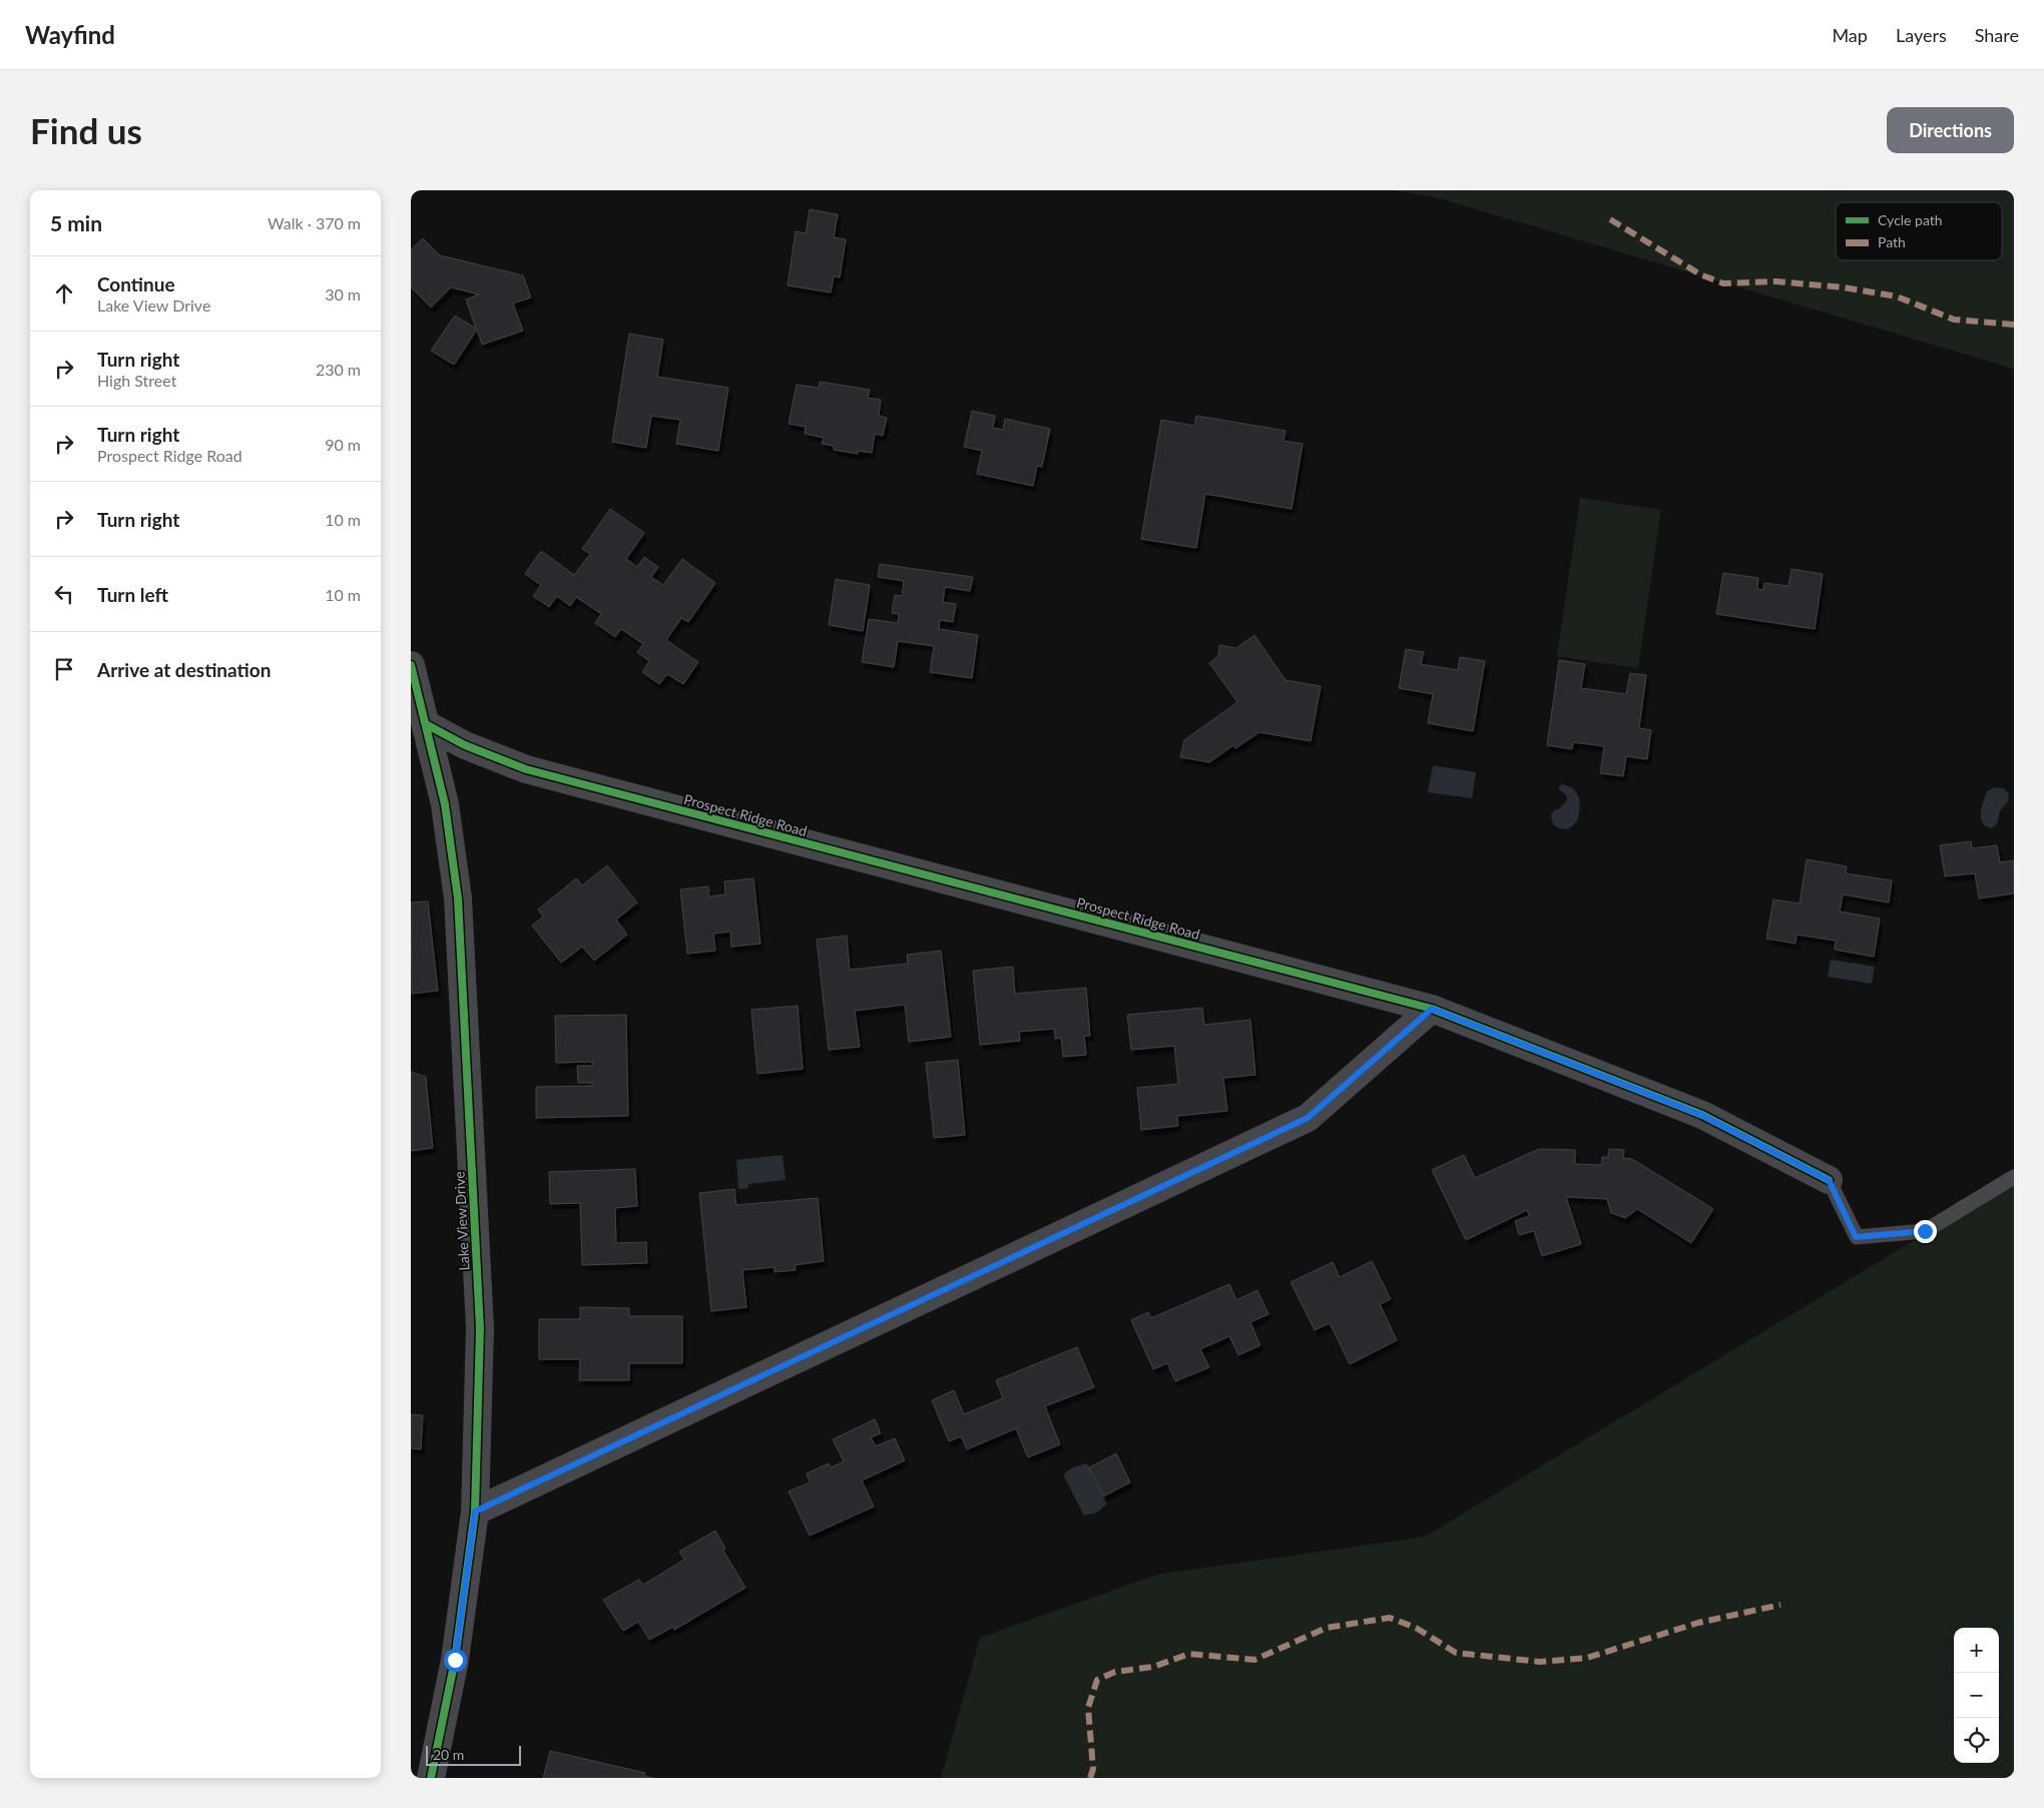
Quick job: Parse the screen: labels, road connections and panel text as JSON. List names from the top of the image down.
{
  "streets": {
    "street": ["Prospect Ridge Road", "Lake View Drive"]
  },
  "crossings": [
    ["Prospect Ridge Road", "Lake View Drive"]
  ],
  "legend": ["Cycle path", "Path"],
  "scale_bar": "20 m",
  "page": {
    "header": "Wayfind",
    "nav": ["Map", "Layers", "Share"],
    "buttons": "Directions",
    "title": "Find us",
    "heading": ["5 min", "Walk · 370 m"],
    "list": [
      ["Continue", "Lake View Drive", "30 m"],
      ["Turn right", "High Street", "230 m"],
      ["Turn right", "Prospect Ridge Road", "90 m"],
      ["Turn right", "10 m"],
      ["Turn left", "10 m"],
      "Arrive at destination"
    ],
    "map_buttons": ["+", "−"],
    "scale": "20 m"
  }
}
